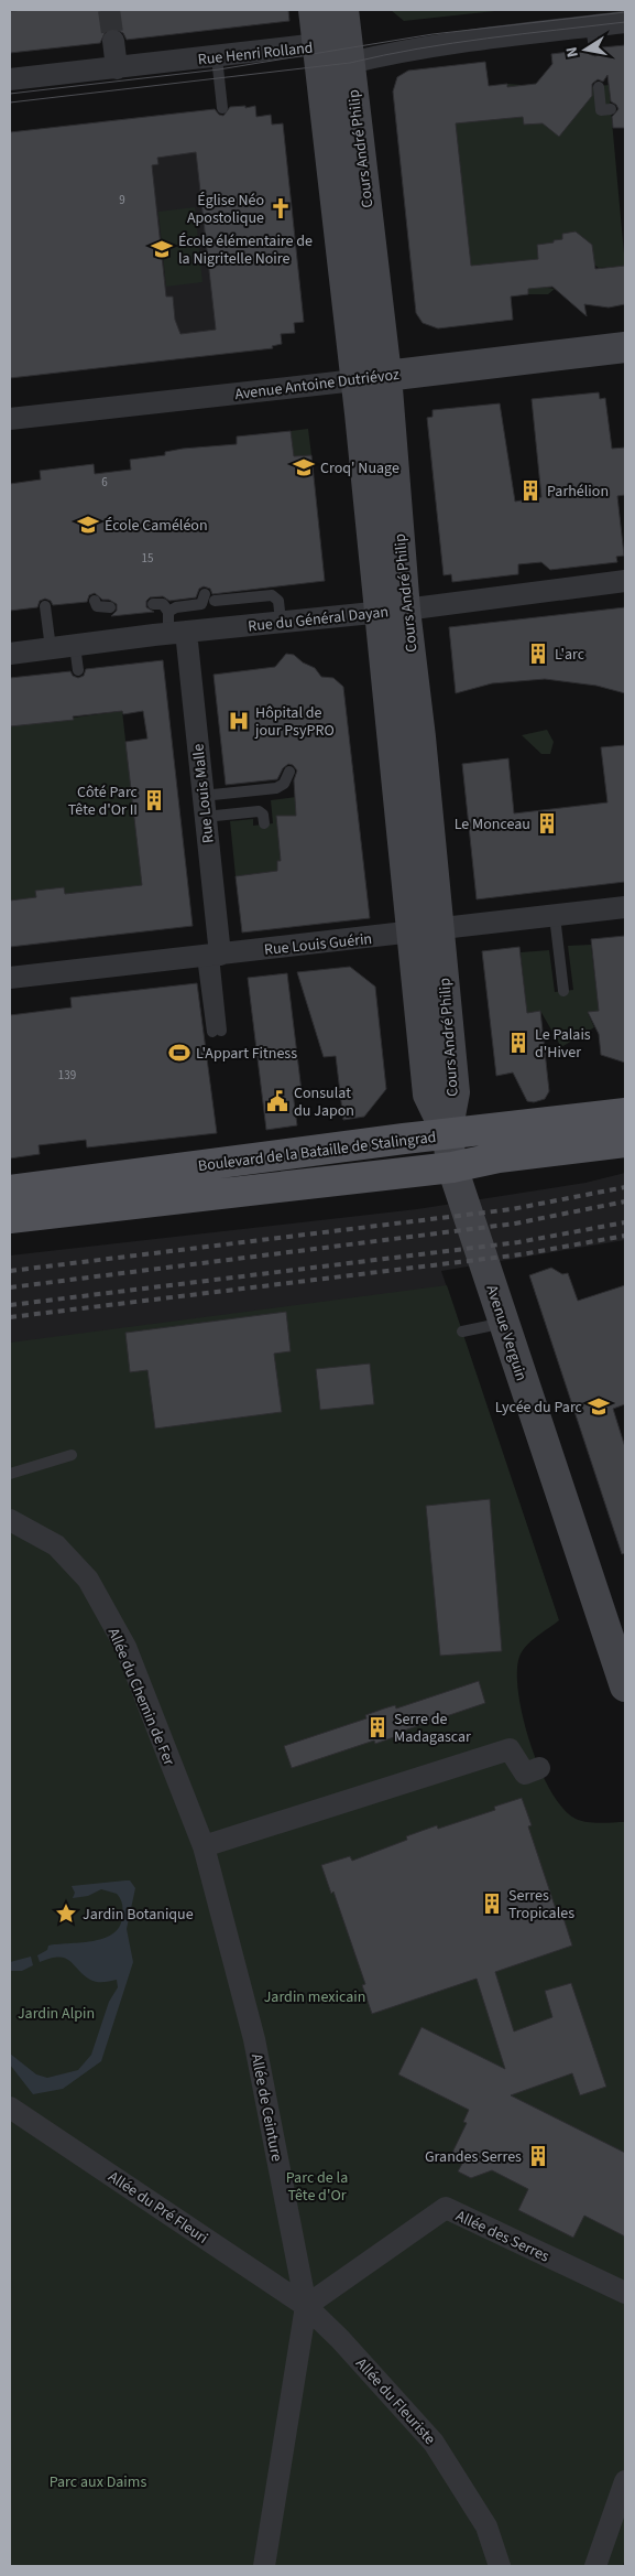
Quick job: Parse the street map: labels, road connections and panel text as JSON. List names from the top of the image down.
{
  "streets": {
    "main road": ["Boulevard de la Bataille de Stalingrad"],
    "street": [
      "Rue Henri Rolland",
      "Cours André Philip",
      "Avenue Antoine Dutriévoz",
      "Rue du Général Dayan",
      "Rue Louis Malle",
      "Rue Louis Guérin",
      "Avenue Verguin",
      "Allée du Chemin de Fer",
      "Allée de Ceinture",
      "Allée du Pré Fleuri",
      "Allée des Serres",
      "Allée du Fleuriste"
    ]
  },
  "crossings": [
    ["Rue Henri Rolland", "Cours André Philip"],
    ["Cours André Philip", "Avenue Antoine Dutriévoz"],
    ["Cours André Philip", "Rue du Général Dayan"],
    ["Cours André Philip", "Rue Louis Guérin"],
    ["Cours André Philip", "Boulevard de la Bataille de Stalingrad"],
    ["Cours André Philip", "Avenue Verguin"],
    ["Rue du Général Dayan", "Rue Louis Malle"],
    ["Rue Louis Malle", "Rue Louis Guérin"],
    ["Boulevard de la Bataille de Stalingrad", "Avenue Verguin"],
    ["Allée du Chemin de Fer", "Allée de Ceinture"],
    ["Allée de Ceinture", "Allée du Pré Fleuri"],
    ["Allée de Ceinture", "Allée des Serres"],
    ["Allée de Ceinture", "Allée du Fleuriste"],
    ["Allée du Pré Fleuri", "Allée des Serres"],
    ["Allée du Pré Fleuri", "Allée du Fleuriste"],
    ["Allée des Serres", "Allée du Fleuriste"]
  ],
  "parks": [
    "Jardin mexicain",
    "Jardin Alpin",
    "Parc de la Tête d'Or",
    "Parc aux Daims"
  ],
  "places": {
    "church": ["Église Néo Apostolique"],
    "school or university": [
      "École élémentaire de la Nigritelle Noire",
      "Croq' Nuage",
      "École Caméléon",
      "Lycée du Parc"
    ],
    "building": [
      "Parhélion",
      "L'arc",
      "Côté Parc Tête d'Or II",
      "Le Monceau",
      "Le Palais d'Hiver",
      "Serre de Madagascar",
      "Serres Tropicales",
      "Grandes Serres"
    ],
    "hospital": ["Hôpital de jour PsyPRO"],
    "sports": ["L'Appart Fitness"],
    "public building": ["Consulat du Japon"],
    "place": ["Jardin Botanique"]
  },
  "house_numbers": [
    "9",
    "6",
    "15",
    "139"
  ],
  "north": "left"
}
